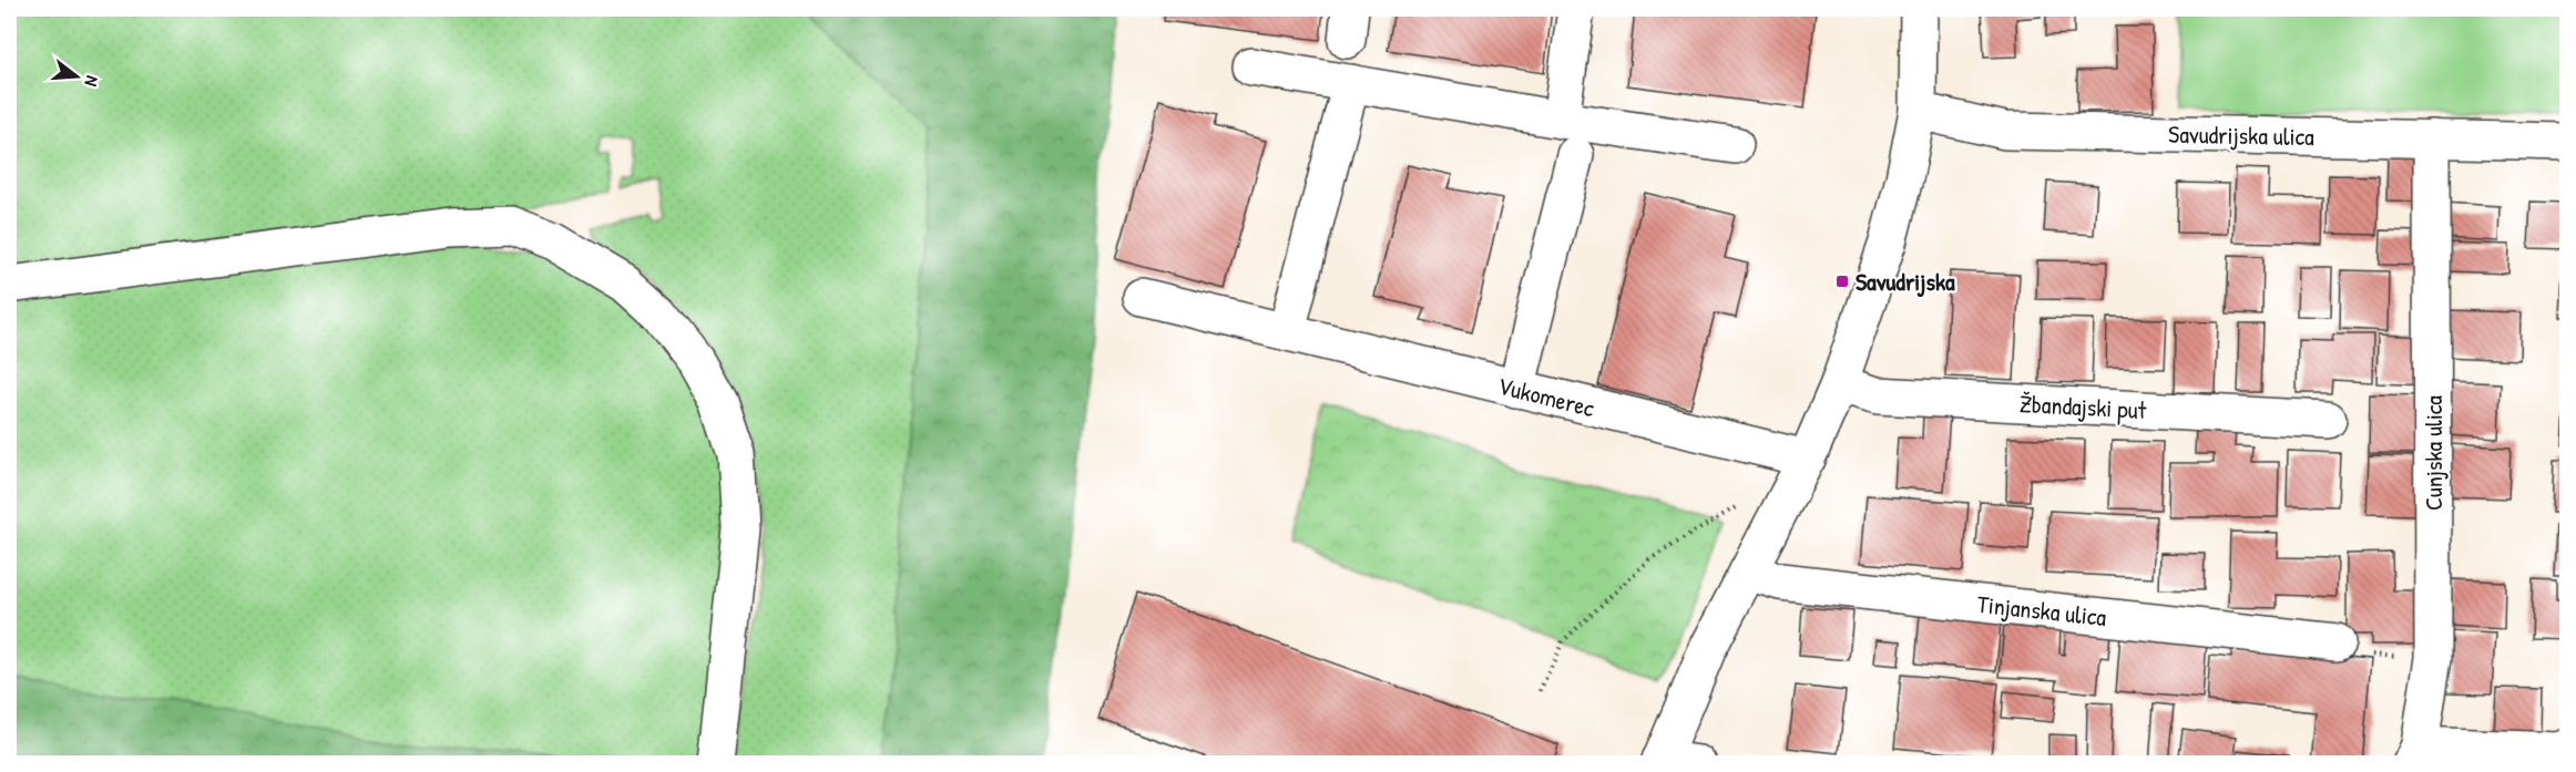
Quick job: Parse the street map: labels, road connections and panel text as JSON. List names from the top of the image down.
{
  "streets": {
    "street": [
      "Savudrijska ulica",
      "Vukomerec",
      "Žbandajski put",
      "Cunjska ulica",
      "Tinjanska ulica"
    ]
  },
  "crossings": [
    ["Savudrijska ulica", "Cunjska ulica"]
  ],
  "places": {
    "transit": ["Savudrijska"]
  },
  "north": "right"
}
